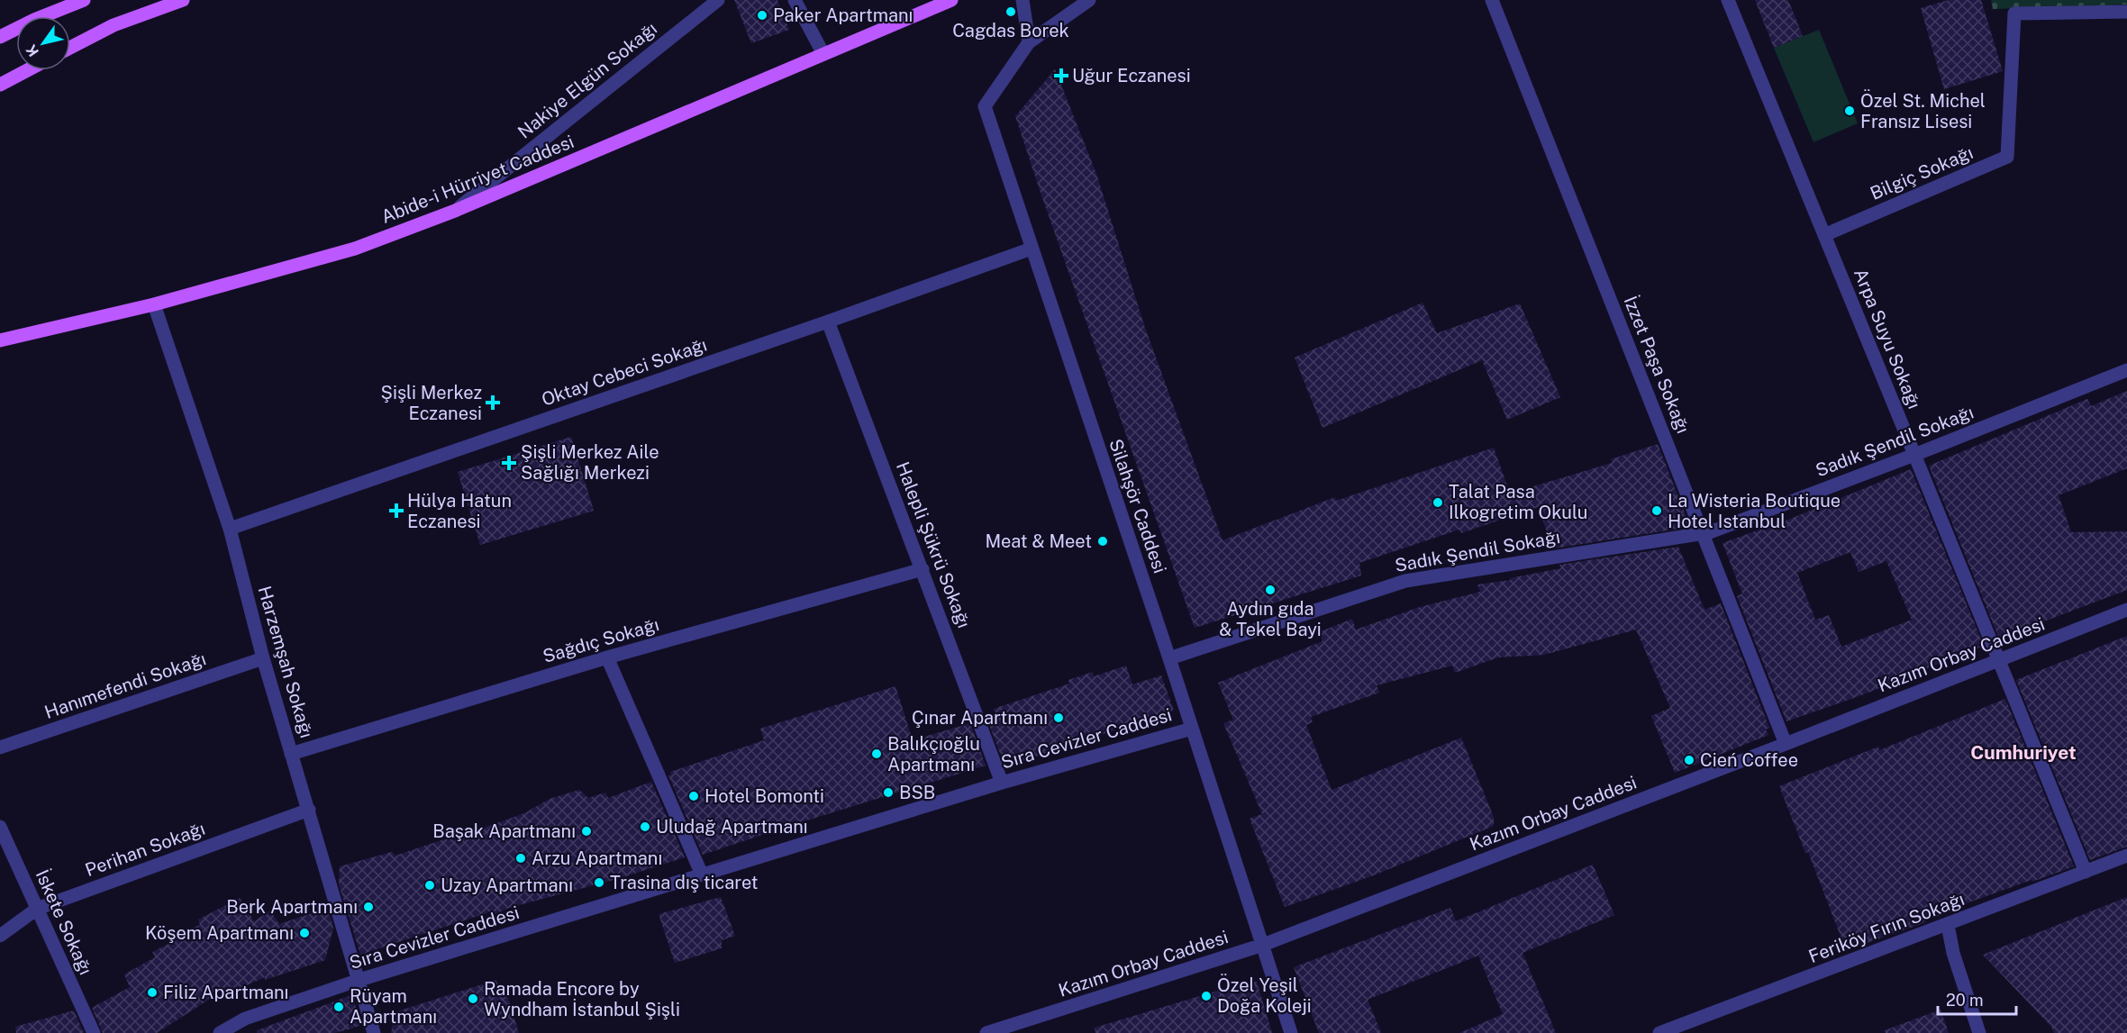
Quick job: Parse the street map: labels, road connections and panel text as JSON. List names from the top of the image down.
{
  "streets": {
    "main road": ["Abide-i Hürriyet Caddesi"],
    "street": [
      "Nakiye Elgün Sokağı",
      "Bilgiç Sokağı",
      "Arpa Suyu Sokağı",
      "İzzet Paşa Sokağı",
      "Oktay Cebeci Sokağı",
      "Sadık Şendil Sokağı",
      "Silahşör Caddesi",
      "Halepli Şükrü Sokağı",
      "Sağdıç Sokağı",
      "Kazım Orbay Caddesi",
      "Harzemşah Sokağı",
      "Hanımefendi Sokağı",
      "Sıra Cevizler Caddesi",
      "Perihan Sokağı",
      "İskete Sokağı",
      "Feriköy Fırın Sokağı"
    ]
  },
  "crossings": [
    ["Nakiye Elgün Sokağı", "Abide-i Hürriyet Caddesi"],
    ["Bilgiç Sokağı", "Arpa Suyu Sokağı"],
    ["Abide-i Hürriyet Caddesi", "Harzemşah Sokağı"],
    ["Arpa Suyu Sokağı", "Sadık Şendil Sokağı"],
    ["Arpa Suyu Sokağı", "Kazım Orbay Caddesi"],
    ["Arpa Suyu Sokağı", "Feriköy Fırın Sokağı"],
    ["İzzet Paşa Sokağı", "Sadık Şendil Sokağı"],
    ["İzzet Paşa Sokağı", "Kazım Orbay Caddesi"],
    ["Oktay Cebeci Sokağı", "Silahşör Caddesi"],
    ["Oktay Cebeci Sokağı", "Halepli Şükrü Sokağı"],
    ["Oktay Cebeci Sokağı", "Harzemşah Sokağı"],
    ["Sadık Şendil Sokağı", "Silahşör Caddesi"],
    ["Silahşör Caddesi", "Kazım Orbay Caddesi"],
    ["Silahşör Caddesi", "Sıra Cevizler Caddesi"],
    ["Halepli Şükrü Sokağı", "Sağdıç Sokağı"],
    ["Halepli Şükrü Sokağı", "Sıra Cevizler Caddesi"],
    ["Sağdıç Sokağı", "Harzemşah Sokağı"],
    ["Harzemşah Sokağı", "Hanımefendi Sokağı"],
    ["Harzemşah Sokağı", "Sıra Cevizler Caddesi"],
    ["Harzemşah Sokağı", "Perihan Sokağı"],
    ["Perihan Sokağı", "İskete Sokağı"]
  ],
  "districts": ["Cumhuriyet"],
  "places": {
    "other": [
      "Cagdas Borek",
      "Paker Apartmanı",
      "Özel St. Michel Fransız Lisesi",
      "Talat Pasa Ilkogretim Okulu",
      "La Wisteria Boutique Hotel Istanbul",
      "Meat & Meet",
      "Aydın gıda & Tekel Bayi",
      "Çınar Apartmanı",
      "Balıkçıoğlu Apartmanı",
      "Cień Coffee",
      "BSB",
      "Hotel Bomonti",
      "Uludağ Apartmanı",
      "Başak Apartmanı",
      "Arzu Apartmanı",
      "Trasina dış ticaret",
      "Uzay Apartmanı",
      "Berk Apartmanı",
      "Köşem Apartmanı",
      "Filiz Apartmanı",
      "Özel Yeşil Doğa Koleji",
      "Ramada Encore by Wyndham İstanbul Şişli",
      "Rüyam Apartmanı"
    ],
    "health": [
      "Uğur Eczanesi",
      "Şişli Merkez Eczanesi",
      "Şişli Merkez Aile Sağlığı Merkezi",
      "Hülya Hatun Eczanesi"
    ]
  },
  "scale_bar": "20 m",
  "north": "bottom left"
}
